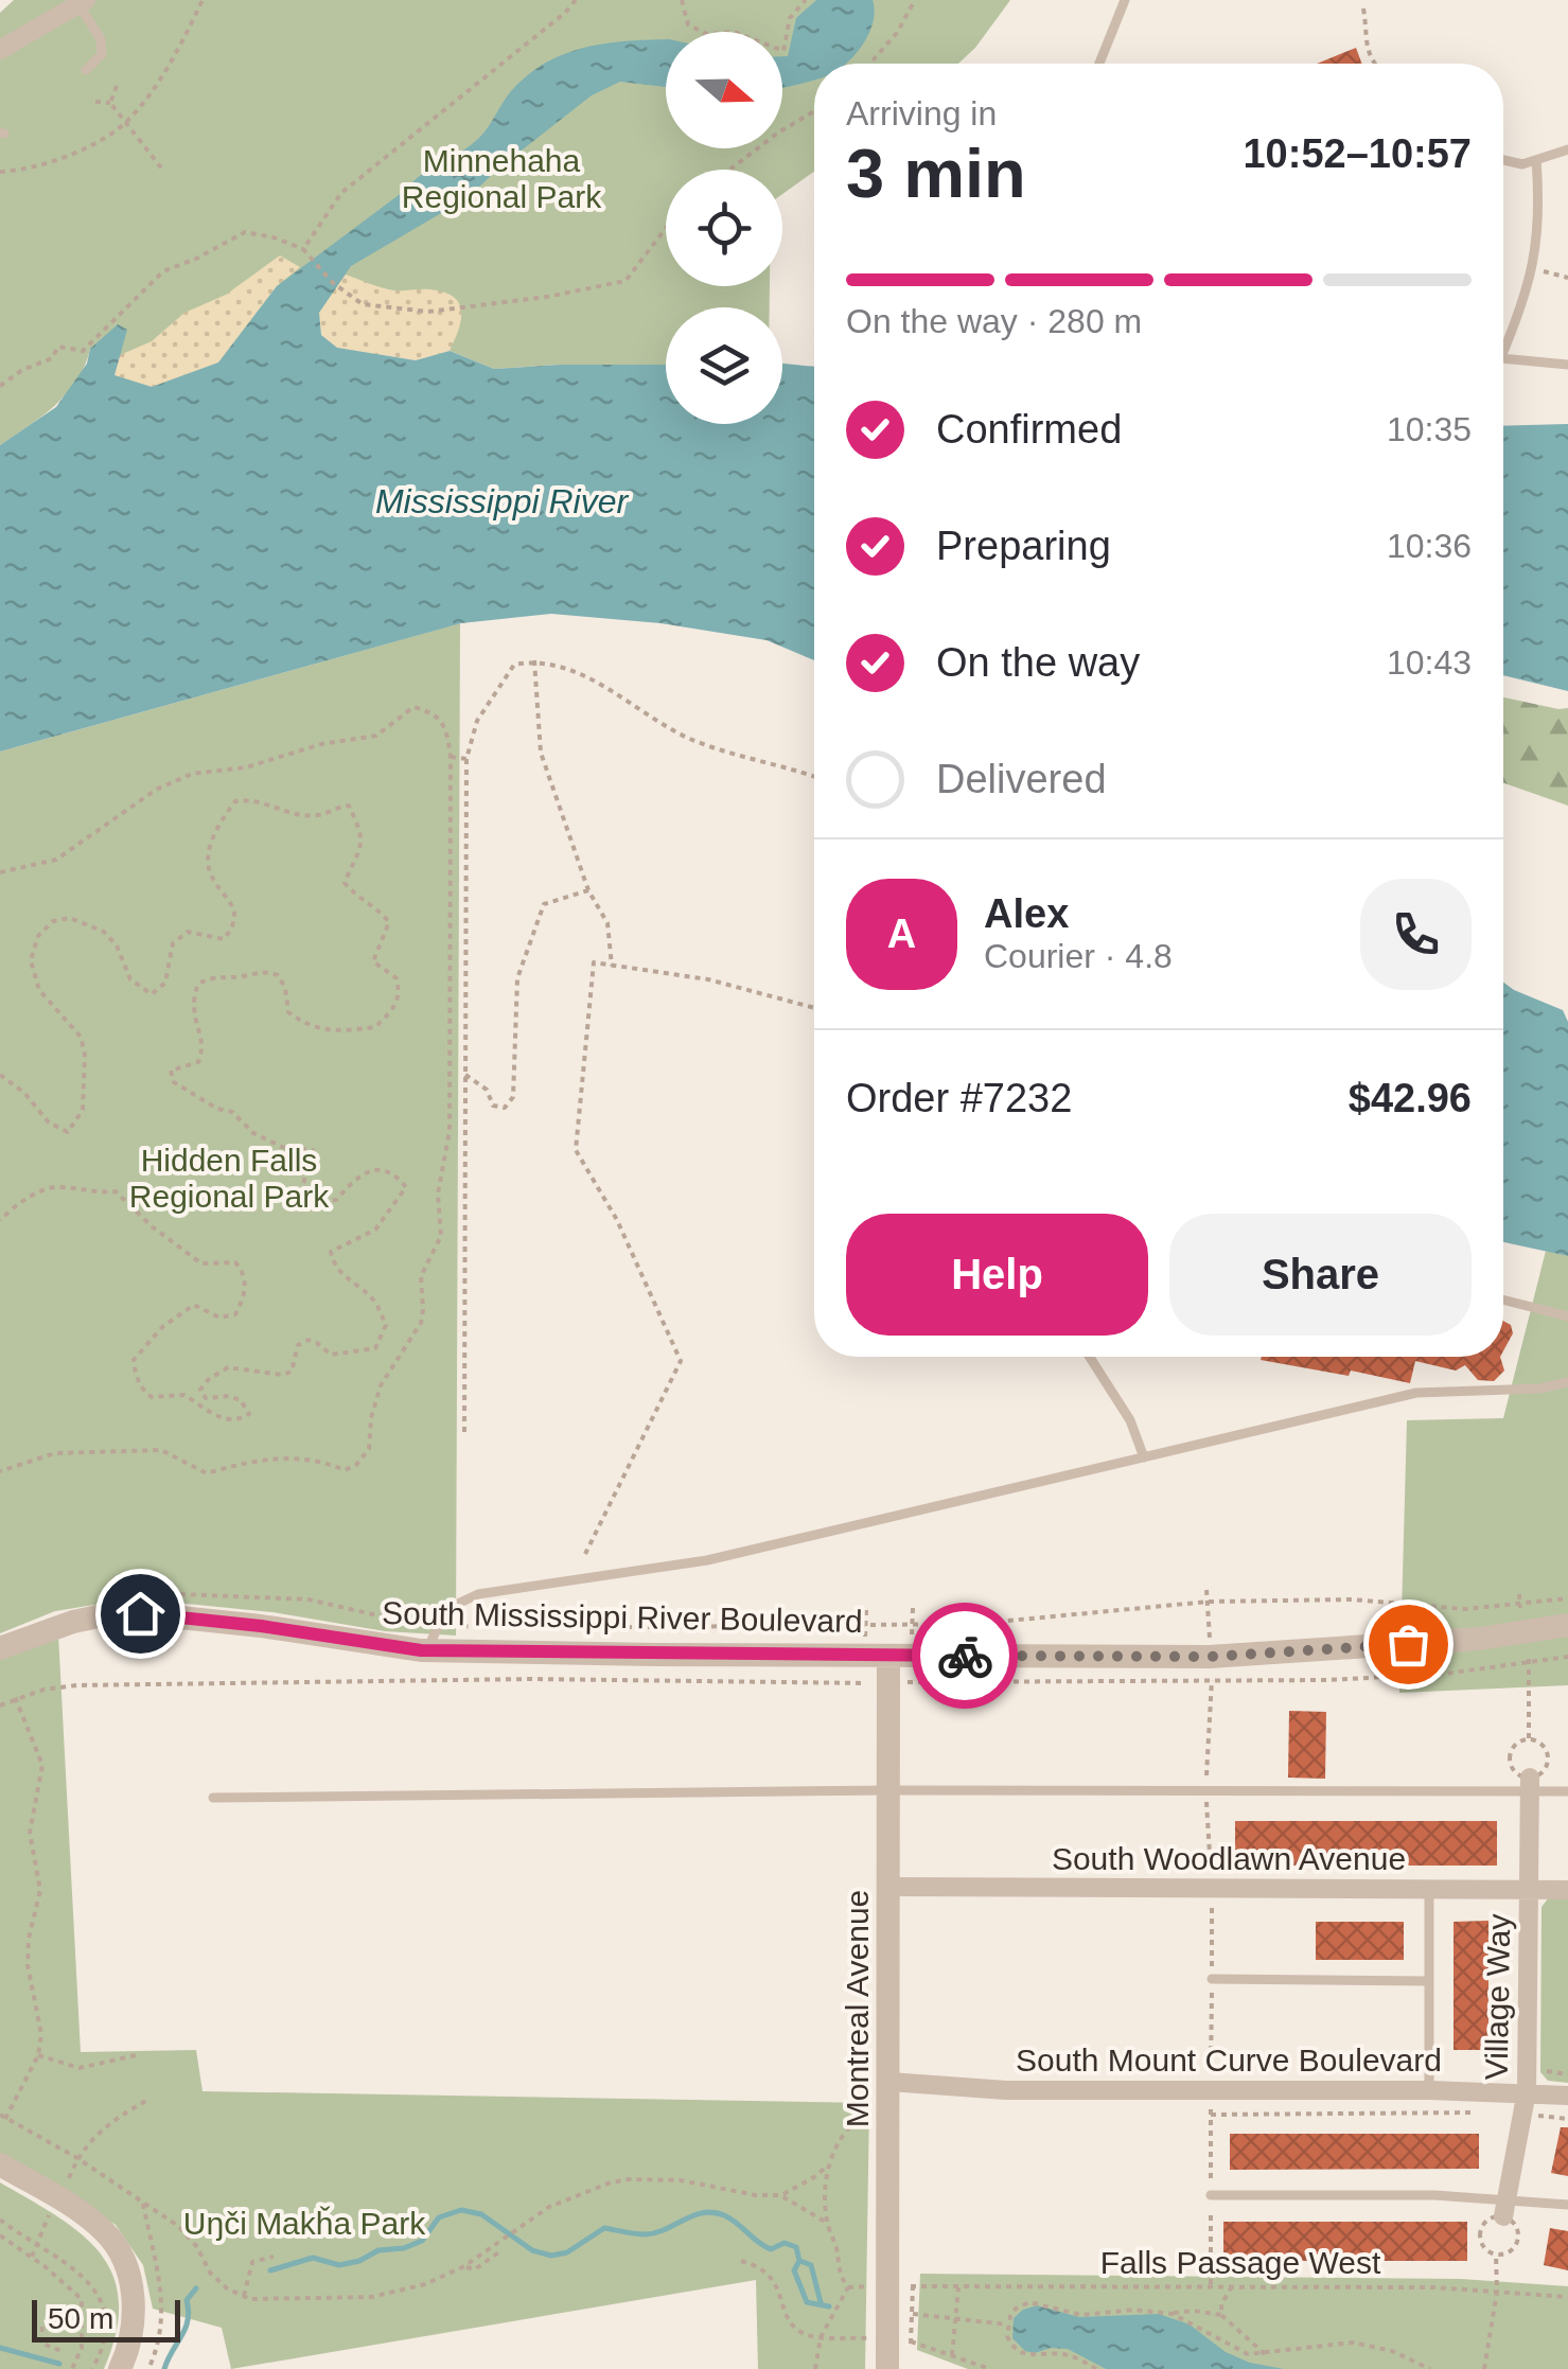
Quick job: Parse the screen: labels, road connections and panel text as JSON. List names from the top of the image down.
{
  "streets": {
    "street": [
      "South Mississippi River Boulevard",
      "South Woodlawn Avenue",
      "Village Way",
      "Montreal Avenue",
      "South Mount Curve Boulevard"
    ],
    "path": ["Falls Passage West"]
  },
  "crossings": [
    ["South Mississippi River Boulevard", "Montreal Avenue"],
    ["South Woodlawn Avenue", "Village Way"],
    ["South Woodlawn Avenue", "Montreal Avenue"],
    ["Village Way", "South Mount Curve Boulevard"],
    ["Montreal Avenue", "South Mount Curve Boulevard"]
  ],
  "water": ["Mississippi River"],
  "parks": ["Minnehaha Regional Park", "Hidden Falls Regional Park", "Uŋči Makȟa Park"],
  "scale_bar": "50 m",
  "north": "right",
  "page": {
    "heading": ["3 min", "Arriving in", "10:52–10:57"],
    "panel": [
      "Alex",
      "Courier · 4.8",
      "Order #7232",
      "$42.96"
    ],
    "bar": "On the way · 280 m",
    "list": [
      ["Confirmed", "10:35"],
      ["Preparing", "10:36"],
      ["On the way", "10:43"],
      "Delivered"
    ],
    "round": "A",
    "buttons": ["Help", "Share"],
    "scale": "50 m"
  }
}
